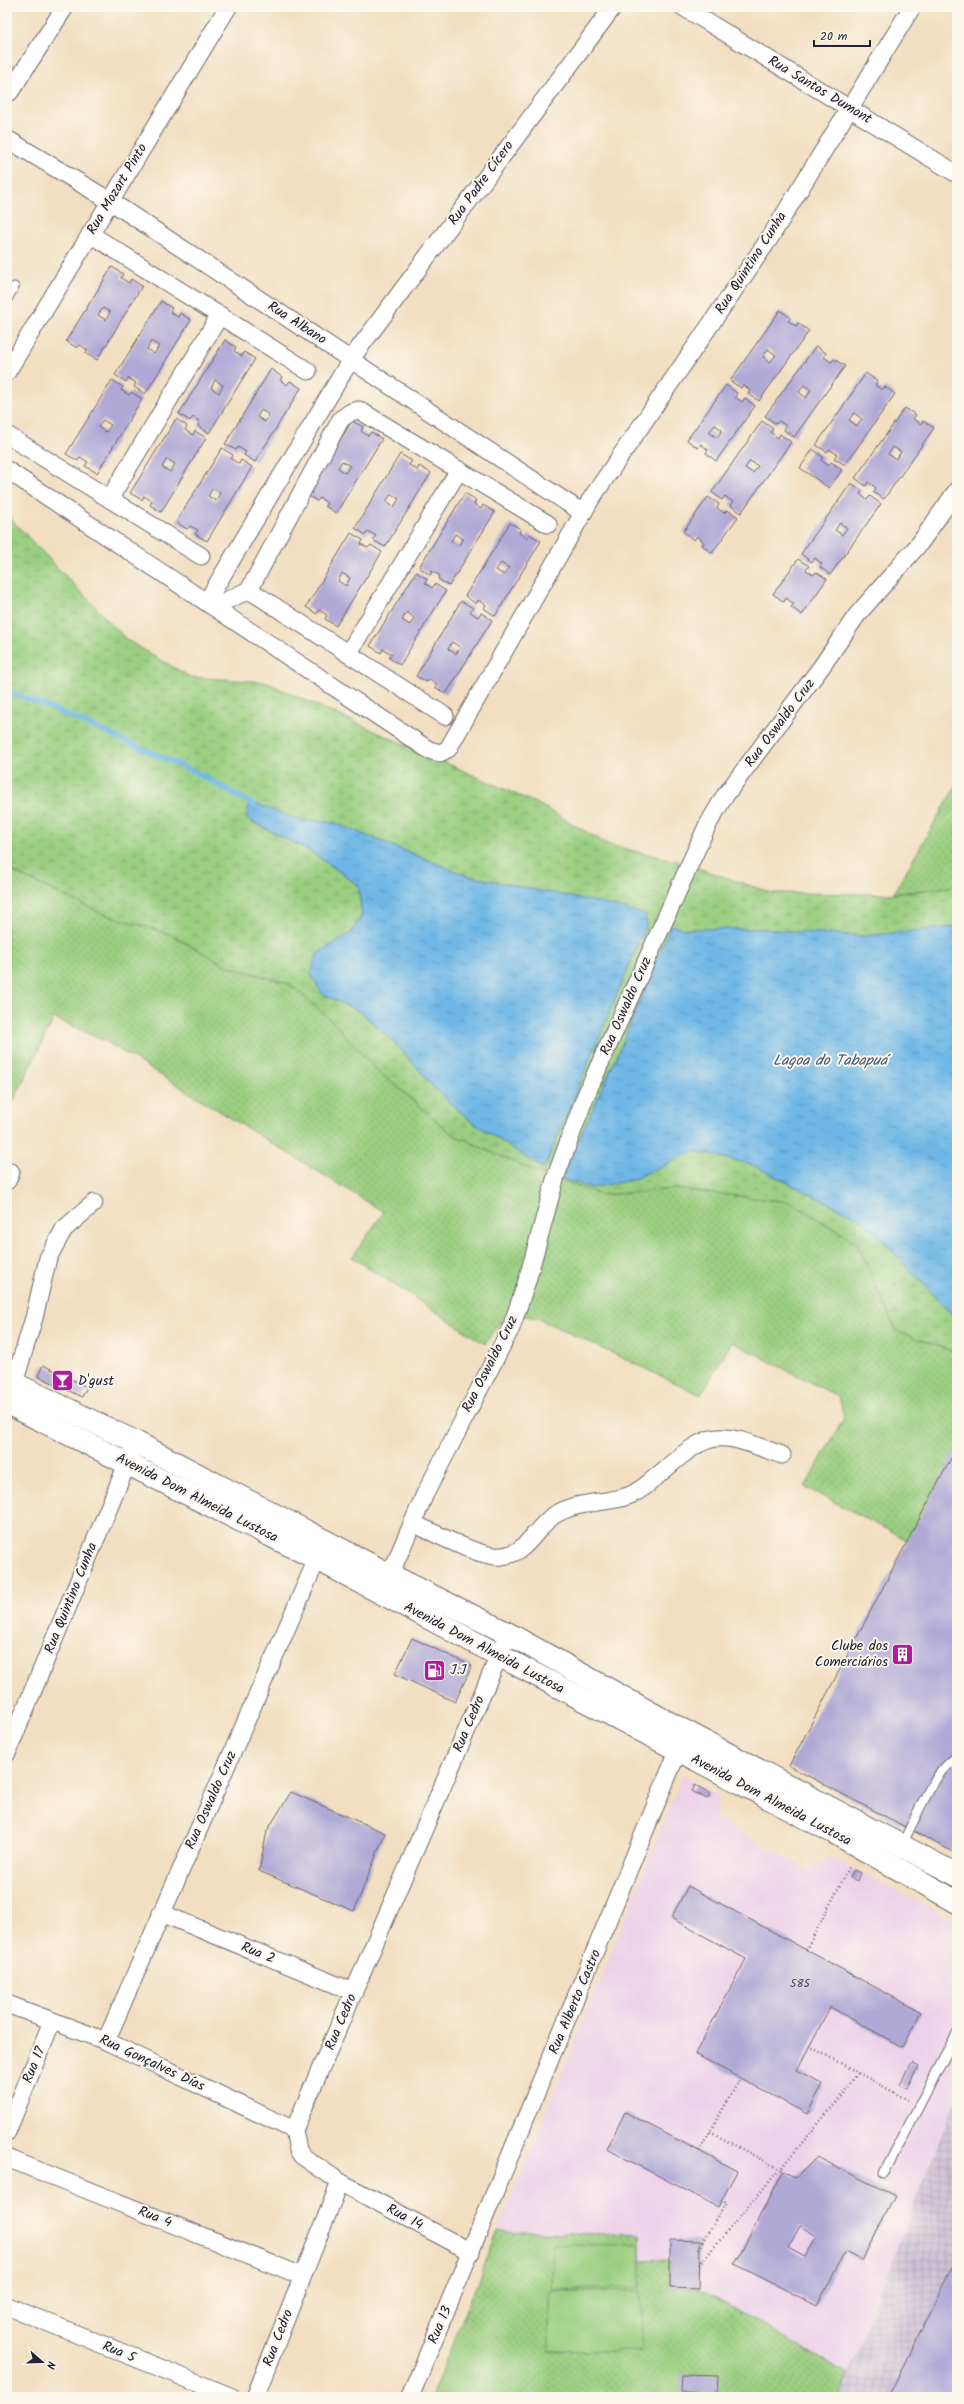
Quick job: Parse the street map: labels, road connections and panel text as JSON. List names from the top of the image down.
{
  "streets": {
    "main road": ["Avenida Dom Almeida Lustosa"],
    "street": [
      "Rua Santos Dumont",
      "Rua Padre Cícero",
      "Rua Mozart Pinto",
      "Rua Quintino Cunha",
      "Rua Albano",
      "Rua Oswaldo Cruz",
      "Rua Cedro",
      "Rua 2",
      "Rua Alberto Castro",
      "Rua Gonçalves Días",
      "Rua 17",
      "Rua 4",
      "Rua 14",
      "Rua 13",
      "Rua 5"
    ]
  },
  "crossings": [
    ["Rua Santos Dumont", "Rua Quintino Cunha"],
    ["Rua Padre Cícero", "Rua Quintino Cunha"],
    ["Rua Padre Cícero", "Rua Albano"],
    ["Rua Mozart Pinto", "Rua Albano"],
    ["Rua Quintino Cunha", "Rua Albano"],
    ["Rua Quintino Cunha", "Avenida Dom Almeida Lustosa"],
    ["Rua Oswaldo Cruz", "Avenida Dom Almeida Lustosa"],
    ["Rua Oswaldo Cruz", "Rua 2"],
    ["Rua Oswaldo Cruz", "Rua Gonçalves Días"],
    ["Avenida Dom Almeida Lustosa", "Rua Cedro"],
    ["Avenida Dom Almeida Lustosa", "Rua Alberto Castro"],
    ["Rua Cedro", "Rua 2"],
    ["Rua Cedro", "Rua Gonçalves Días"],
    ["Rua Cedro", "Rua 4"],
    ["Rua Cedro", "Rua 14"],
    ["Rua Alberto Castro", "Rua 14"],
    ["Rua Alberto Castro", "Rua 13"],
    ["Rua Gonçalves Días", "Rua 17"],
    ["Rua 14", "Rua 13"]
  ],
  "water": ["Lagoa do Tabapuá"],
  "places": {
    "bar": ["D'gust"],
    "building": ["Clube dos Comerciários"],
    "fuel station": ["J.J"]
  },
  "house_numbers": ["585"],
  "scale_bar": "20 m",
  "north": "right"
}
